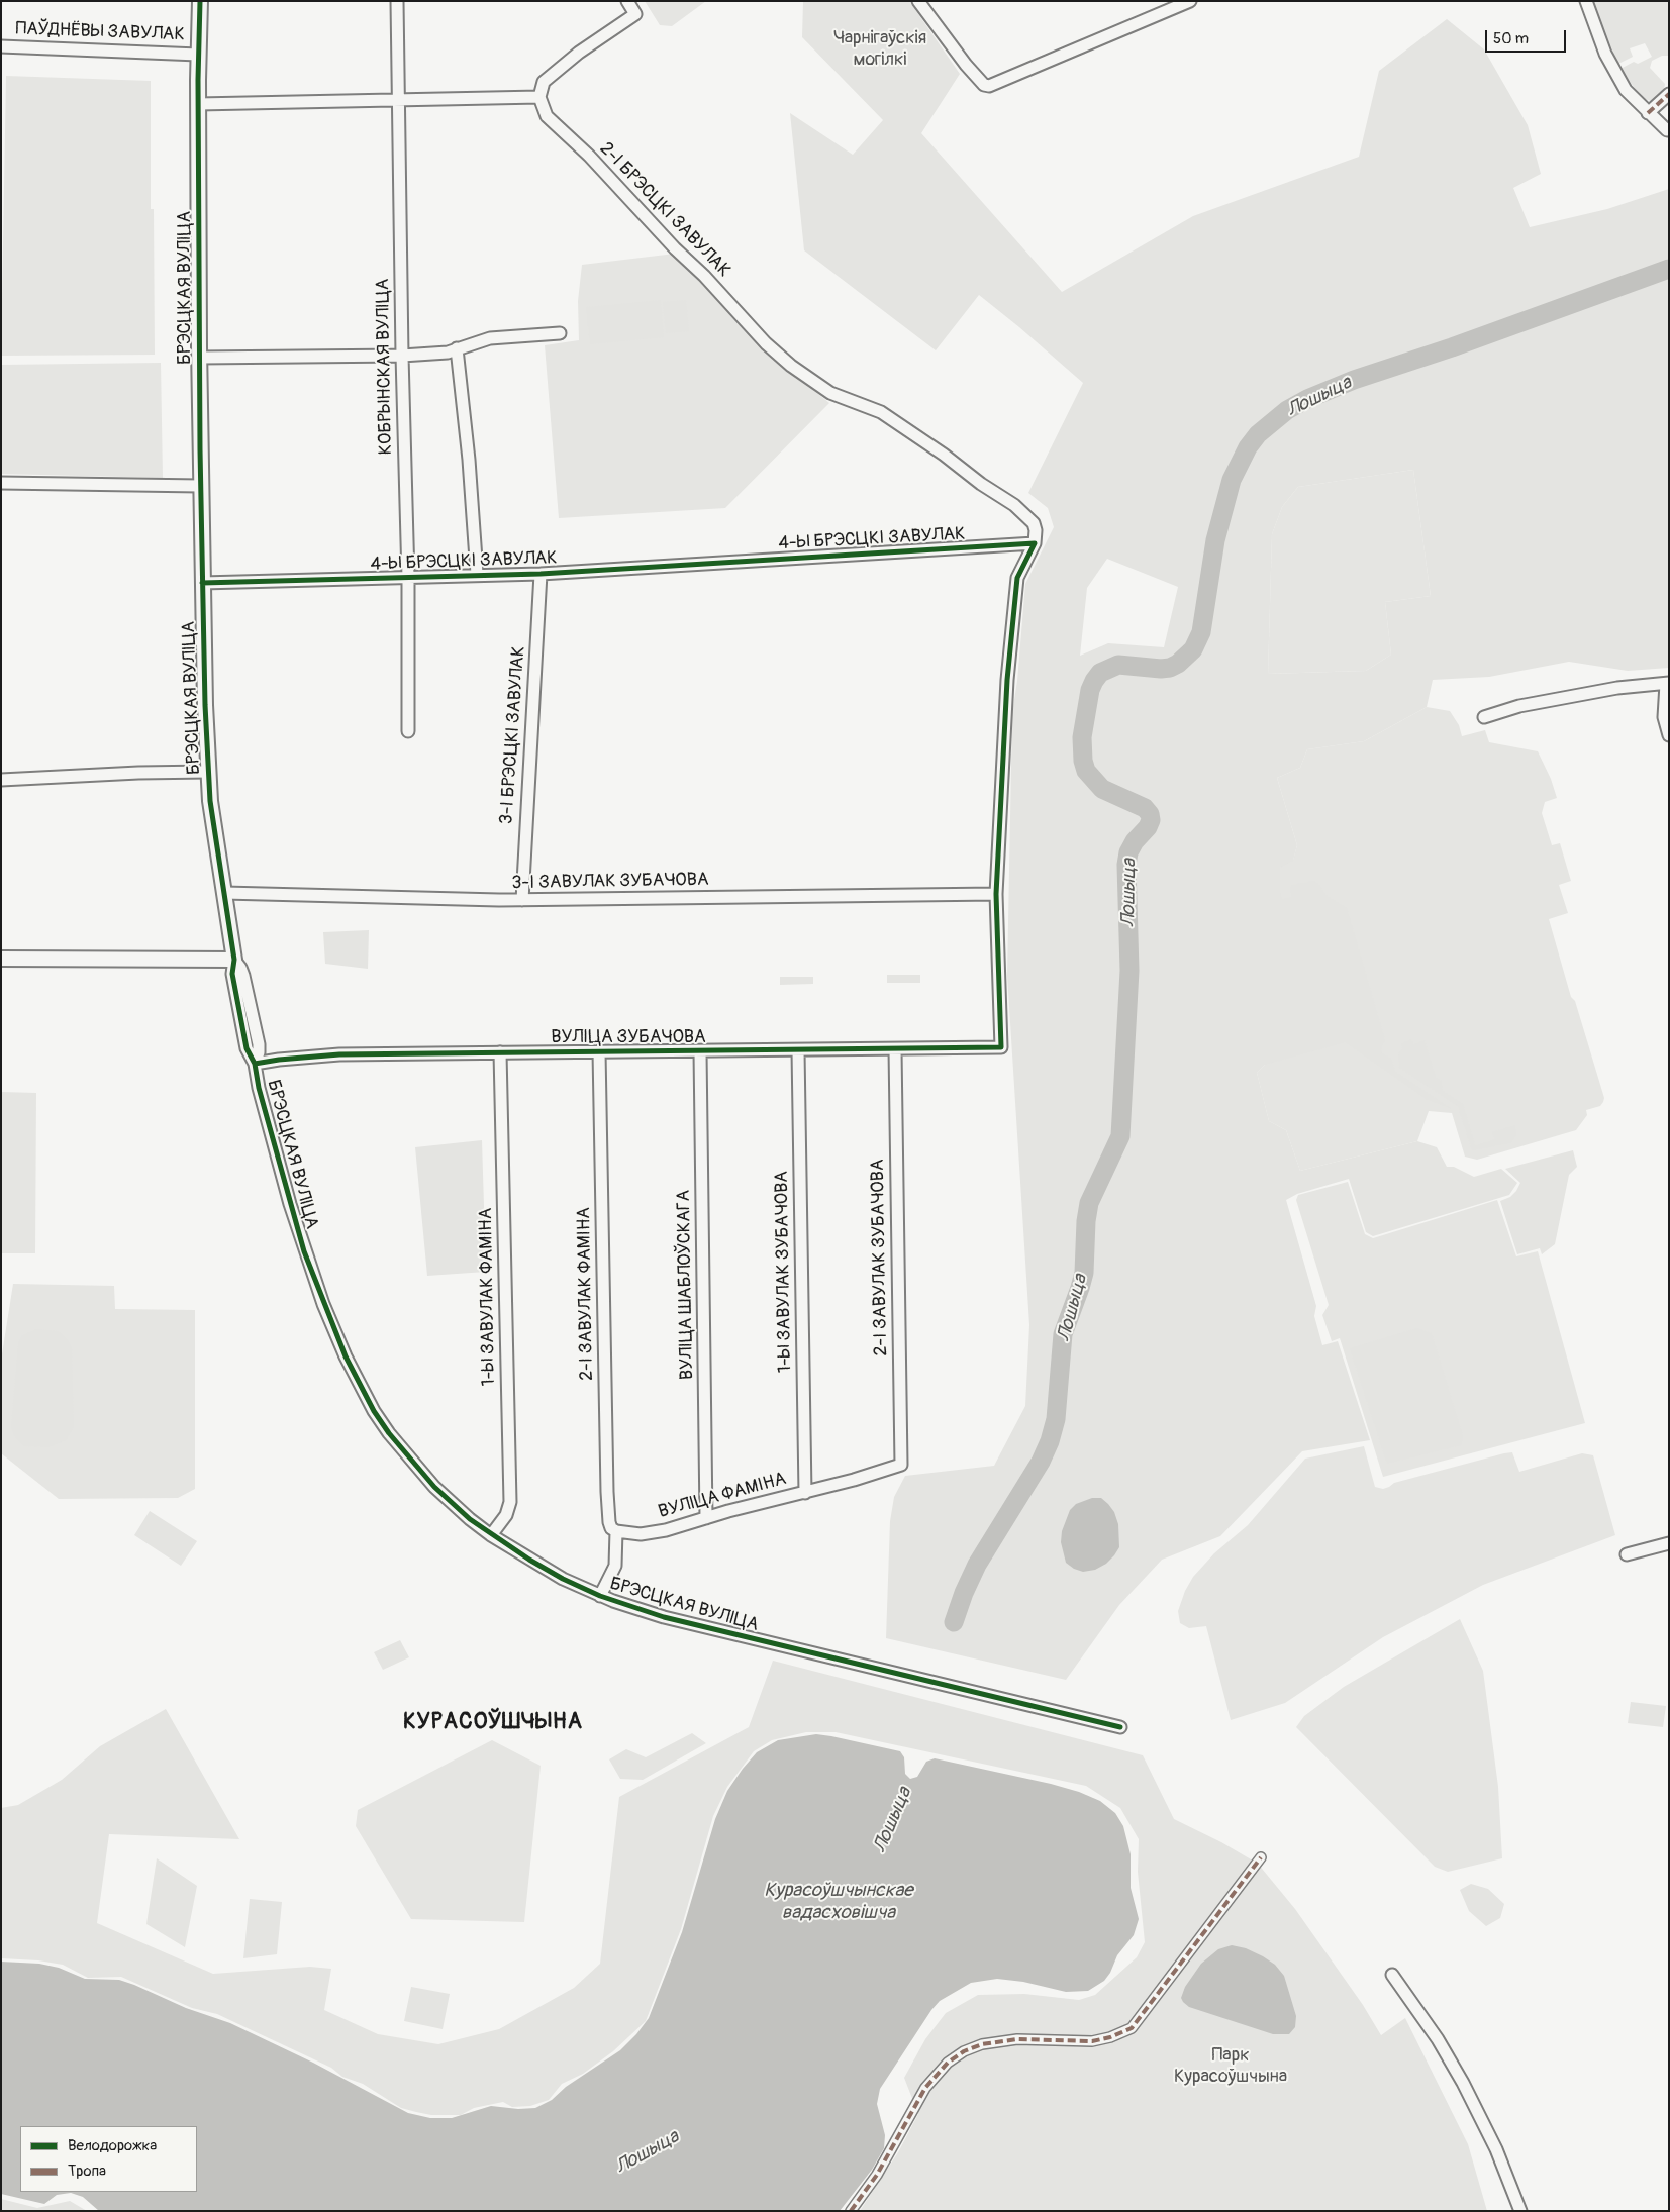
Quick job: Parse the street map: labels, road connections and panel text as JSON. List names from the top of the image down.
{
  "streets": {
    "street": [
      "ПАЎДНЁВЫ ЗАВУЛАК",
      "2-І БРЭСЦКІ ЗАВУЛАК",
      "БРЭСЦКАЯ ВУЛІЦА",
      "КОБРЫНСКАЯ ВУЛІЦА",
      "4-Ы БРЭСЦКІ ЗАВУЛАК",
      "3-І БРЭСЦКІ ЗАВУЛАК",
      "3-І ЗАВУЛАК ЗУБАЧОВА",
      "ВУЛІЦА ЗУБАЧОВА",
      "2-І ЗАВУЛАК ЗУБАЧОВА",
      "1-Ы ЗАВУЛАК ЗУБАЧОВА",
      "ВУЛІЦА ШАБЛОЎСКАГА",
      "2-І ЗАВУЛАК ФАМІНА",
      "1-Ы ЗАВУЛАК ФАМІНА",
      "ВУЛІЦА ФАМІНА"
    ]
  },
  "crossings": [
    ["ПАЎДНЁВЫ ЗАВУЛАК", "БРЭСЦКАЯ ВУЛІЦА"],
    ["2-І БРЭСЦКІ ЗАВУЛАК", "4-Ы БРЭСЦКІ ЗАВУЛАК"],
    ["БРЭСЦКАЯ ВУЛІЦА", "4-Ы БРЭСЦКІ ЗАВУЛАК"],
    ["БРЭСЦКАЯ ВУЛІЦА", "3-І ЗАВУЛАК ЗУБАЧОВА"],
    ["БРЭСЦКАЯ ВУЛІЦА", "ВУЛІЦА ЗУБАЧОВА"],
    ["БРЭСЦКАЯ ВУЛІЦА", "1-Ы ЗАВУЛАК ФАМІНА"],
    ["КОБРЫНСКАЯ ВУЛІЦА", "4-Ы БРЭСЦКІ ЗАВУЛАК"],
    ["4-Ы БРЭСЦКІ ЗАВУЛАК", "3-І БРЭСЦКІ ЗАВУЛАК"],
    ["3-І БРЭСЦКІ ЗАВУЛАК", "3-І ЗАВУЛАК ЗУБАЧОВА"],
    ["3-І ЗАВУЛАК ЗУБАЧОВА", "ВУЛІЦА ЗУБАЧОВА"],
    ["ВУЛІЦА ЗУБАЧОВА", "2-І ЗАВУЛАК ЗУБАЧОВА"],
    ["ВУЛІЦА ЗУБАЧОВА", "1-Ы ЗАВУЛАК ЗУБАЧОВА"],
    ["ВУЛІЦА ЗУБАЧОВА", "ВУЛІЦА ШАБЛОЎСКАГА"],
    ["ВУЛІЦА ЗУБАЧОВА", "2-І ЗАВУЛАК ФАМІНА"],
    ["ВУЛІЦА ЗУБАЧОВА", "1-Ы ЗАВУЛАК ФАМІНА"],
    ["2-І ЗАВУЛАК ЗУБАЧОВА", "ВУЛІЦА ФАМІНА"],
    ["1-Ы ЗАВУЛАК ЗУБАЧОВА", "ВУЛІЦА ФАМІНА"],
    ["ВУЛІЦА ШАБЛОЎСКАГА", "ВУЛІЦА ФАМІНА"],
    ["2-І ЗАВУЛАК ФАМІНА", "ВУЛІЦА ФАМІНА"]
  ],
  "districts": ["КУРАСОЎШЧЫНА"],
  "water": ["Лошыца", "Курасоўшчынскае вадасховішча"],
  "parks": ["Чарнігаўскія могілкі", "Парк Курасоўшчына"],
  "legend": ["Велодорожка", "Тропа"],
  "scale_bar": "50 m"
}
